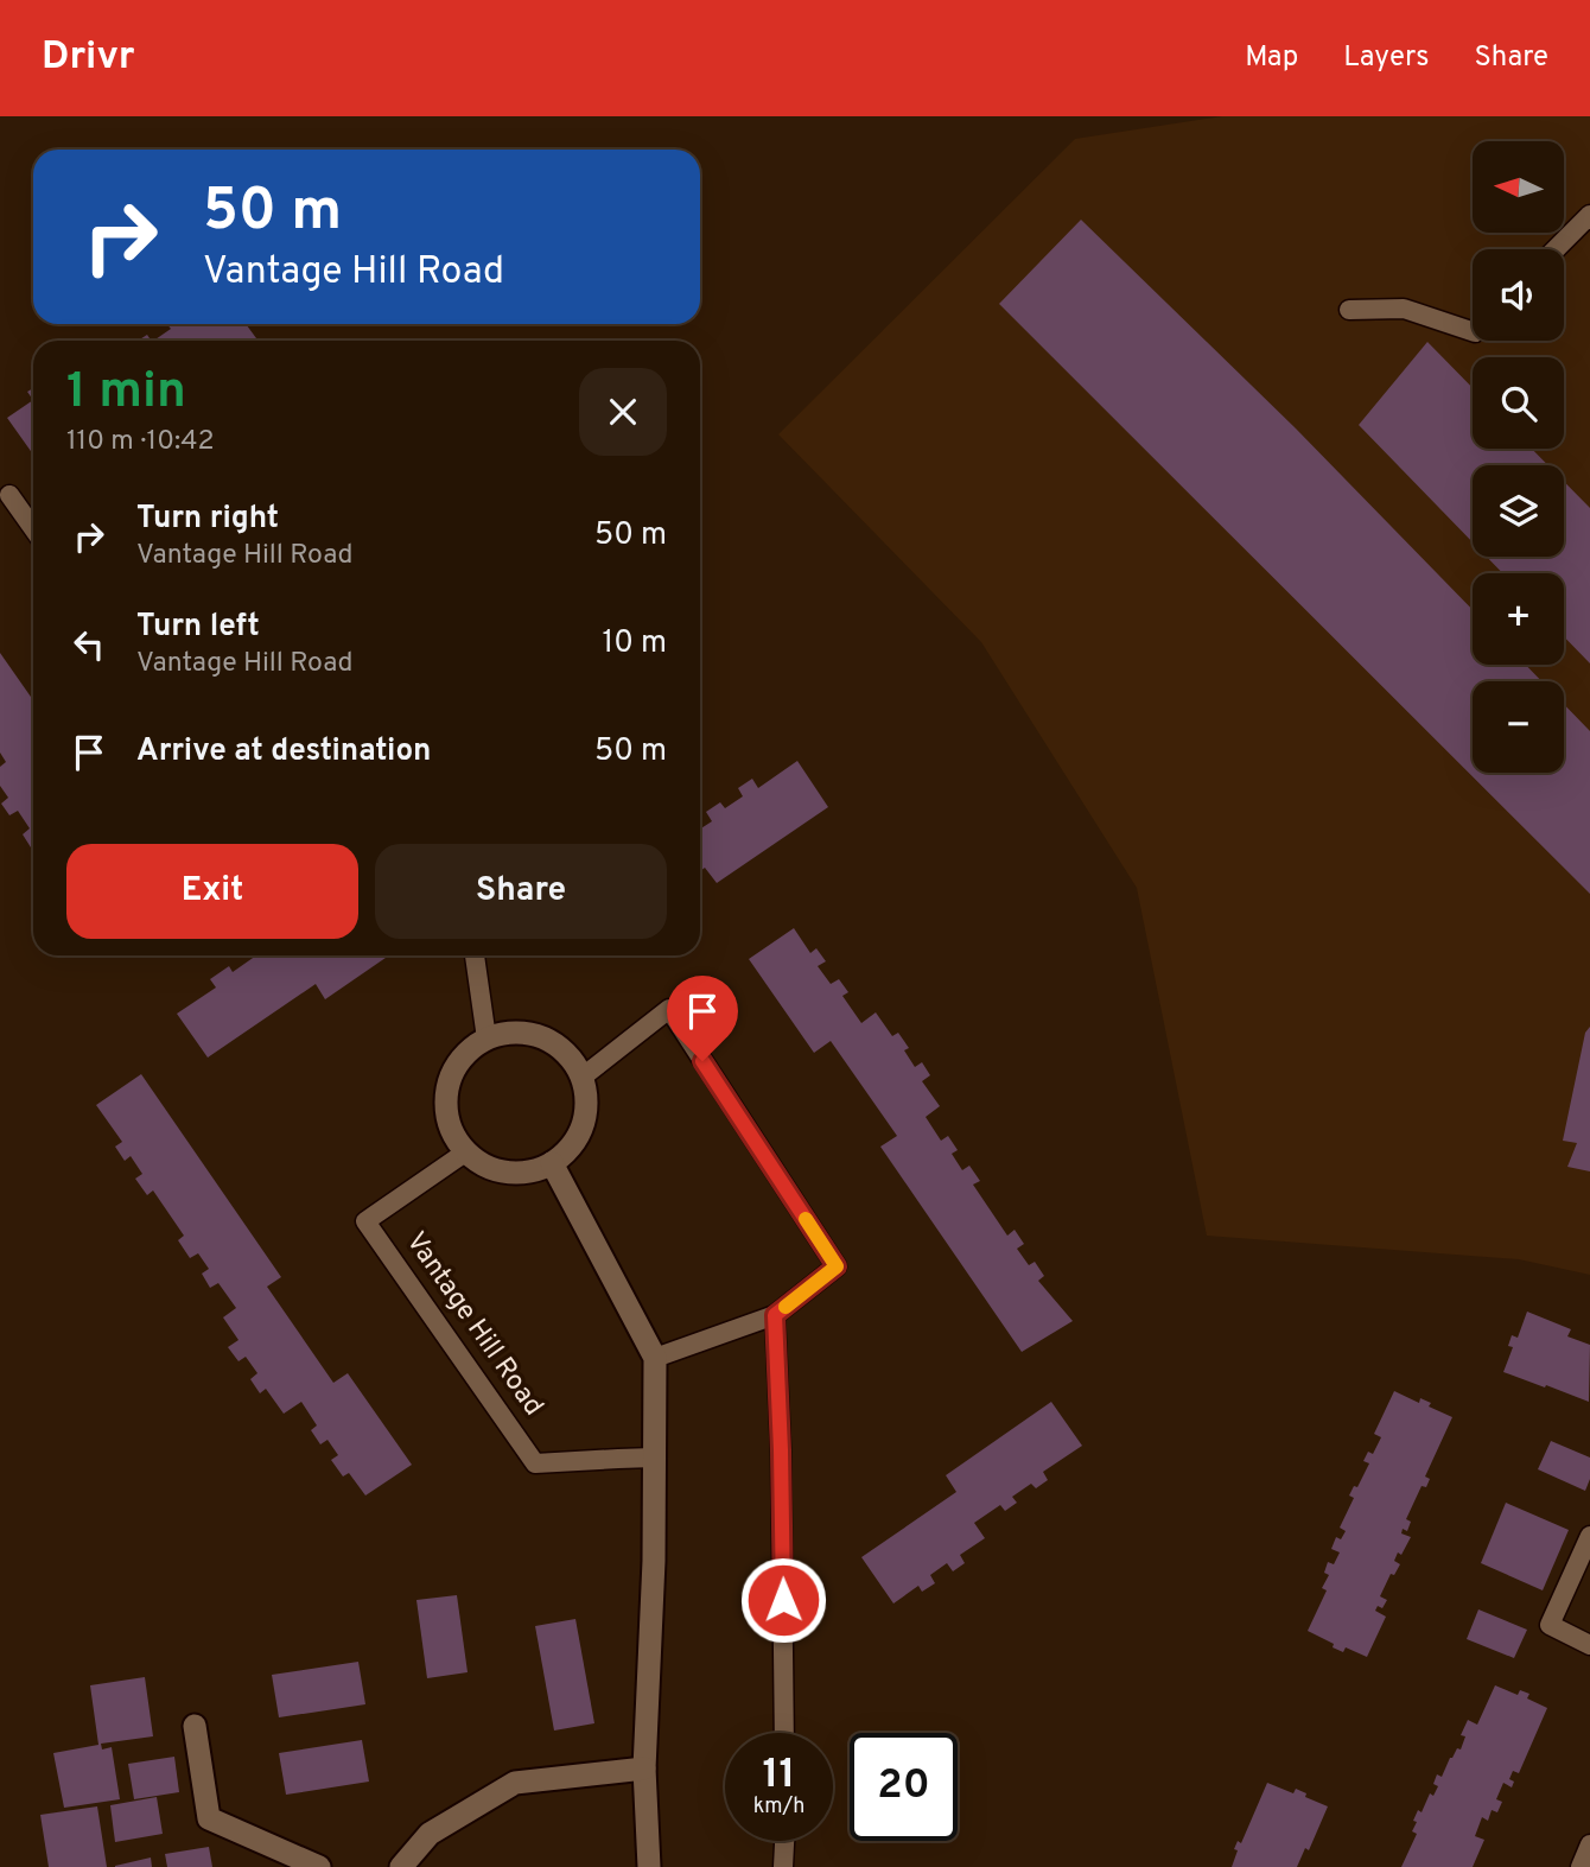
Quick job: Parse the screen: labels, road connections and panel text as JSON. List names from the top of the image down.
{
  "streets": {
    "lane": ["Vantage Hill Road"]
  },
  "north": "left",
  "page": {
    "header": "Drivr",
    "nav": ["Map", "Layers", "Share"],
    "map_buttons": ["+", "−"],
    "turn": ["50 m", "Vantage Hill Road"],
    "heading": ["1 min", "110 m · 10:42"],
    "list": [
      {
        "name": "Turn right",
        "note": "Vantage Hill Road",
        "value": "50 m"
      },
      {
        "name": "Turn left",
        "note": "Vantage Hill Road",
        "value": "10 m"
      },
      {
        "name": "Arrive at destination",
        "value": "50 m"
      }
    ],
    "buttons": ["Exit", "Share"],
    "speed": "11 km/h",
    "limit": "20"
  }
}
